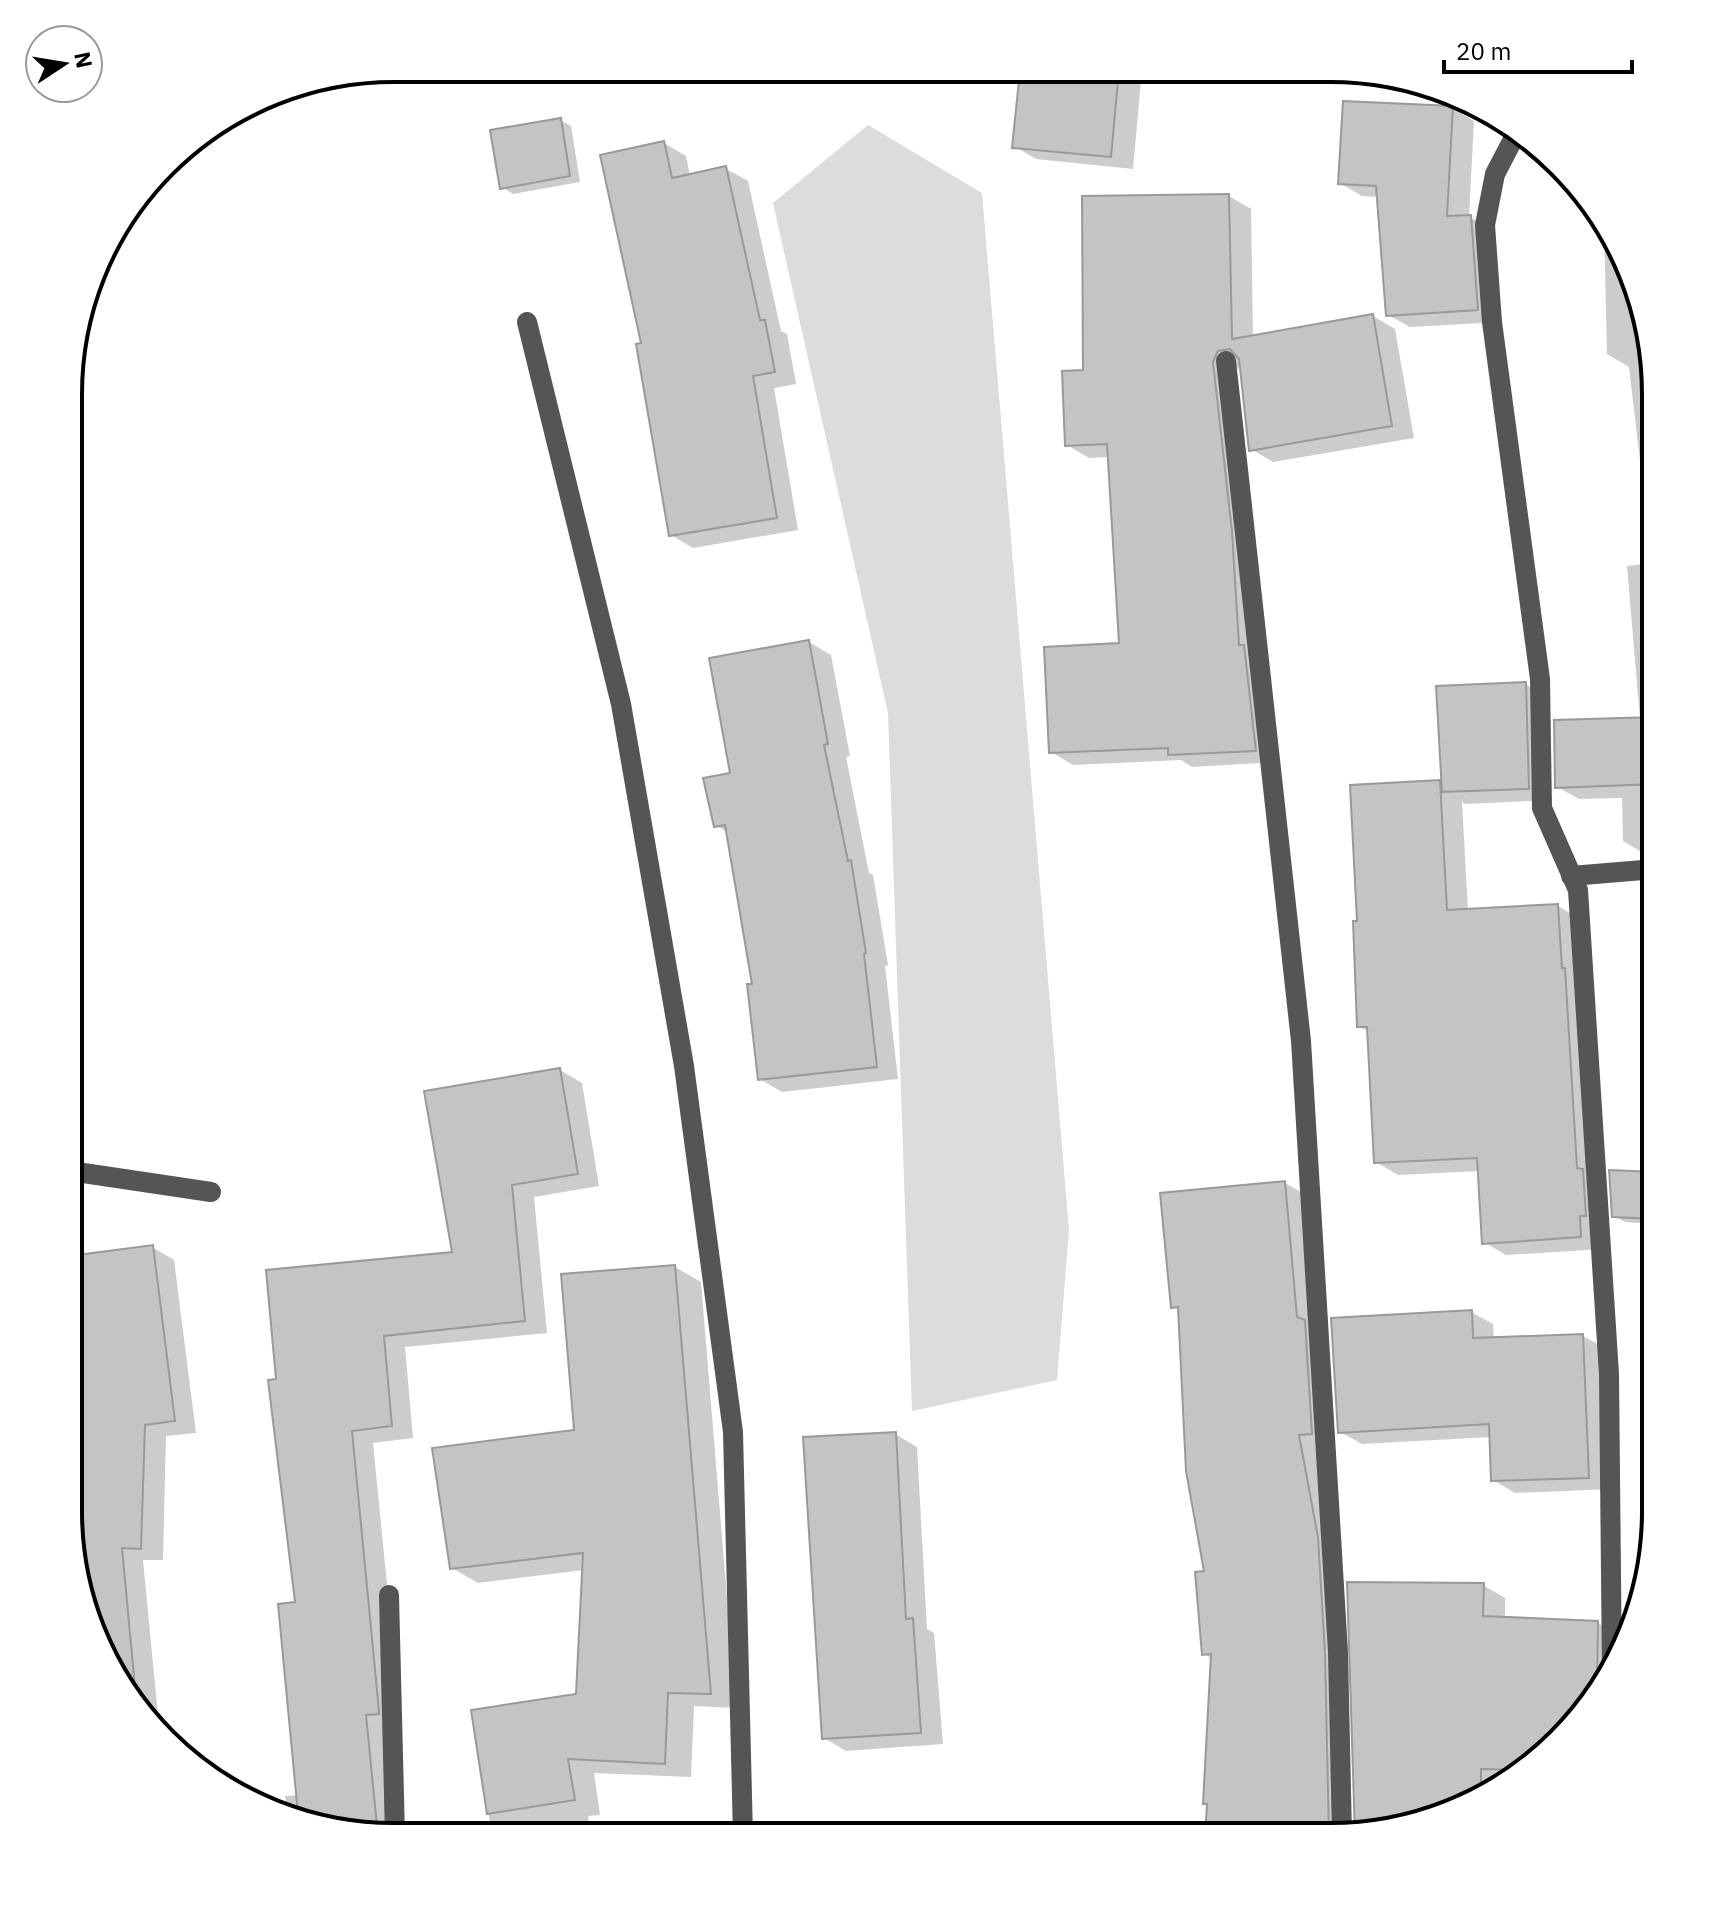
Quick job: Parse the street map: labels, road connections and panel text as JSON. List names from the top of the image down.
{
  "scale_bar": "20 m",
  "north": "right"
}
